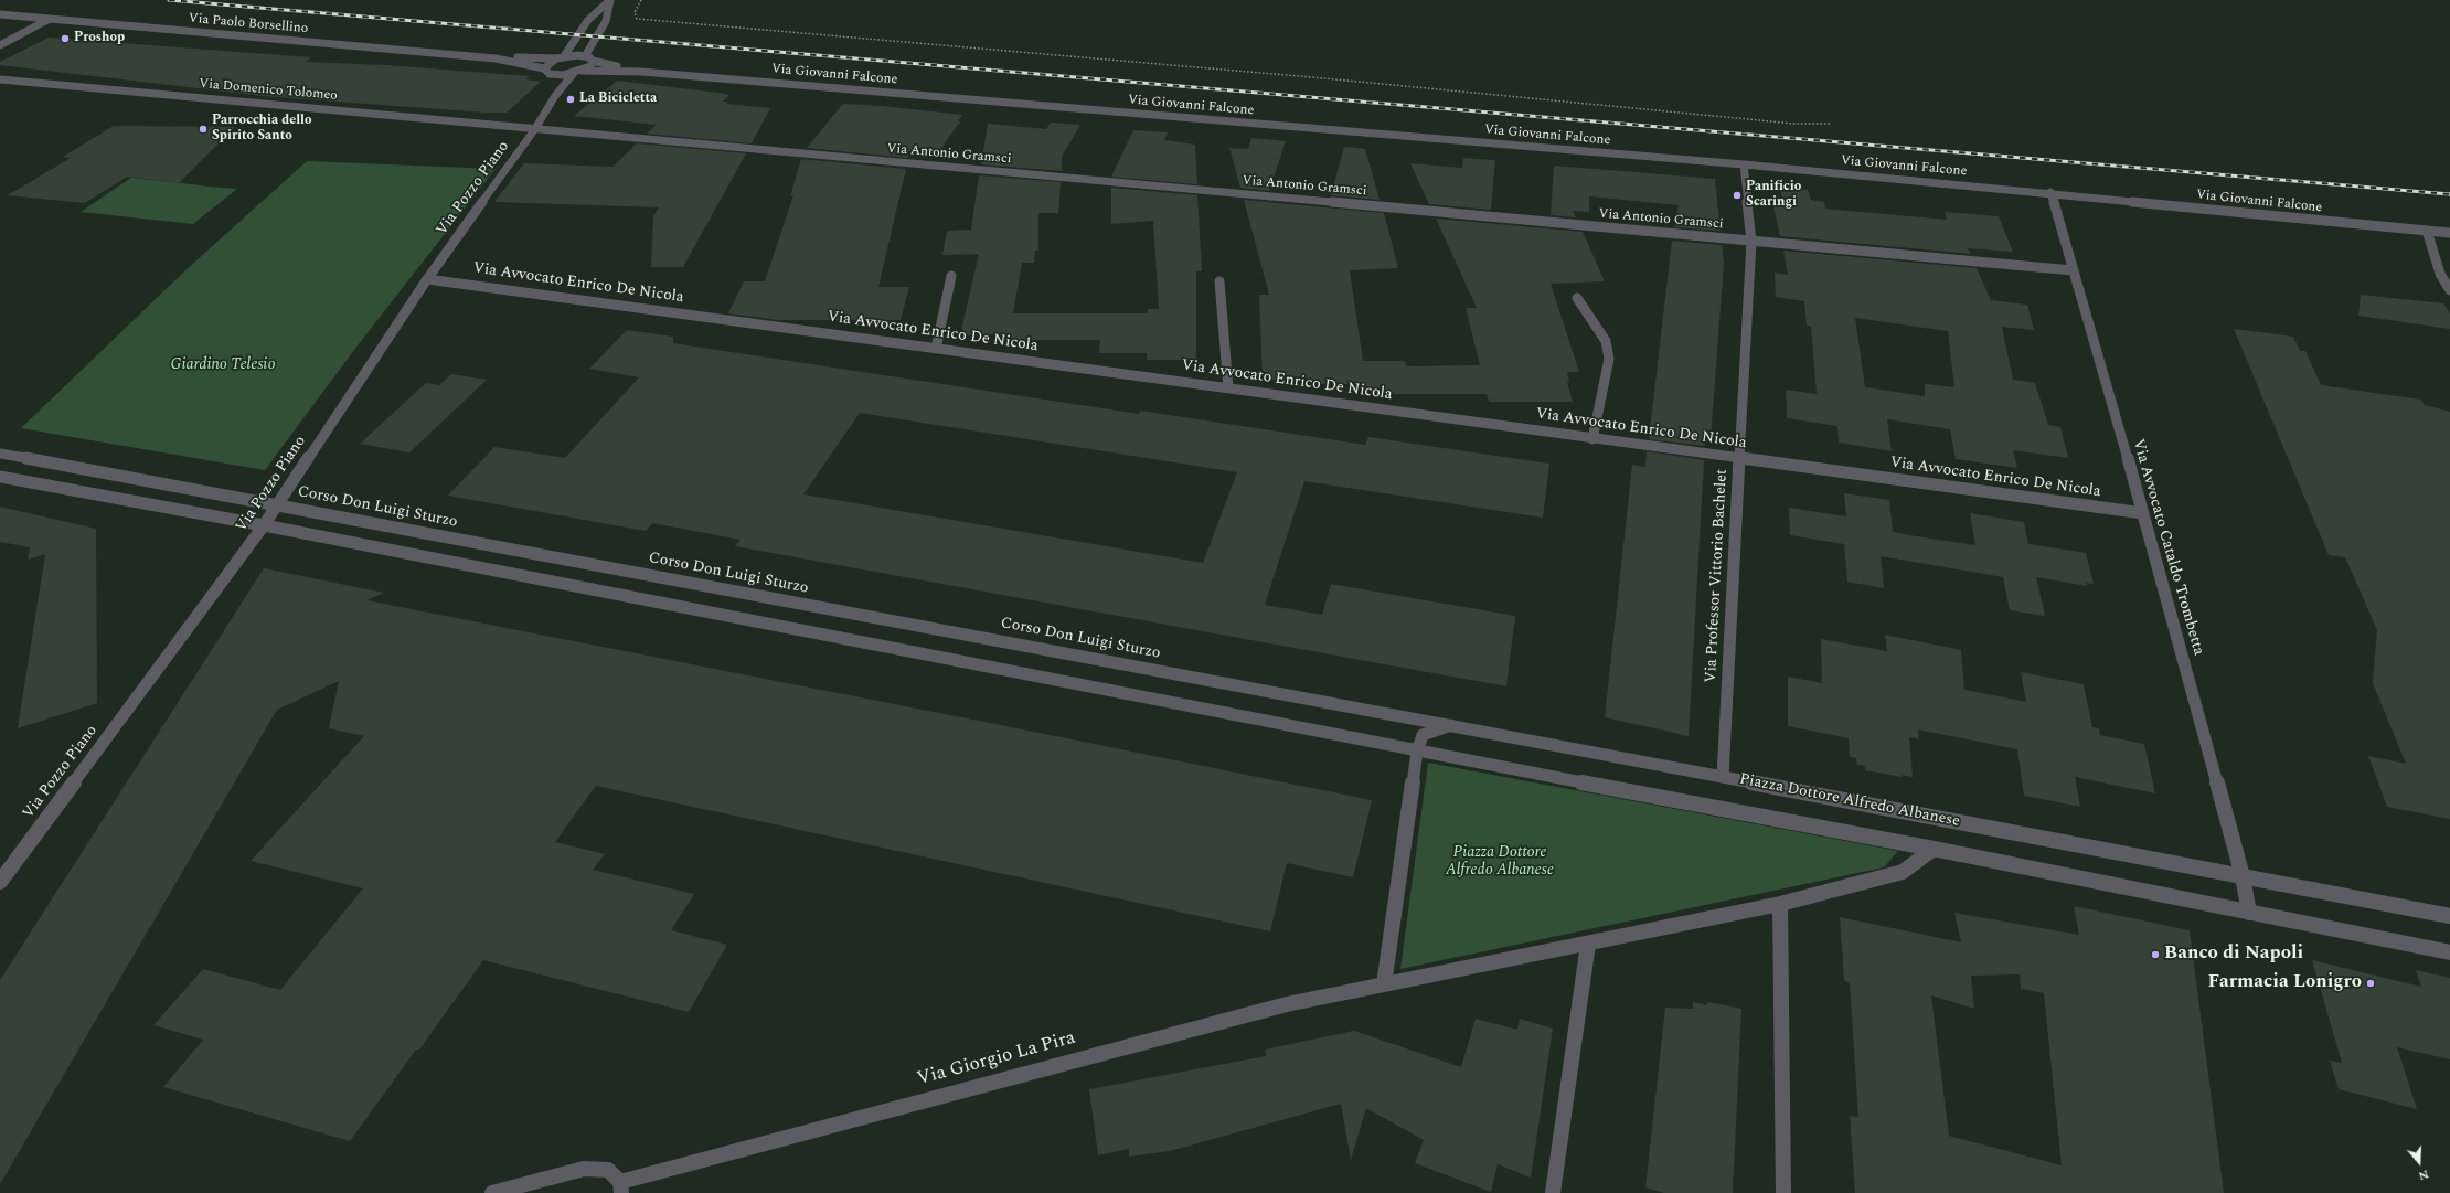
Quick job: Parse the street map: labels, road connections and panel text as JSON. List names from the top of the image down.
{
  "streets": {
    "street": [
      "Via Paolo Borsellino",
      "Via Giovanni Falcone",
      "Via Domenico Tolomeo",
      "Via Antonio Gramsci",
      "Via Pozzo Piano",
      "Via Avvocato Enrico De Nicola",
      "Corso Don Luigi Sturzo",
      "Via Avvocato Cataldo Trombetta",
      "Via Professor Vittorio Bachelet",
      "Piazza Dottore Alfredo Albanese",
      "Via Giorgio La Pira"
    ]
  },
  "crossings": [
    ["Via Giovanni Falcone", "Via Pozzo Piano"],
    ["Via Giovanni Falcone", "Via Avvocato Cataldo Trombetta"],
    ["Via Giovanni Falcone", "Via Professor Vittorio Bachelet"],
    ["Via Domenico Tolomeo", "Via Antonio Gramsci"],
    ["Via Domenico Tolomeo", "Via Pozzo Piano"],
    ["Via Antonio Gramsci", "Via Pozzo Piano"],
    ["Via Antonio Gramsci", "Via Avvocato Cataldo Trombetta"],
    ["Via Antonio Gramsci", "Via Professor Vittorio Bachelet"],
    ["Via Pozzo Piano", "Via Avvocato Enrico De Nicola"],
    ["Via Pozzo Piano", "Corso Don Luigi Sturzo"],
    ["Via Avvocato Enrico De Nicola", "Via Avvocato Cataldo Trombetta"],
    ["Via Avvocato Enrico De Nicola", "Via Professor Vittorio Bachelet"],
    ["Corso Don Luigi Sturzo", "Piazza Dottore Alfredo Albanese"],
    ["Via Avvocato Cataldo Trombetta", "Piazza Dottore Alfredo Albanese"],
    ["Via Professor Vittorio Bachelet", "Piazza Dottore Alfredo Albanese"],
    ["Piazza Dottore Alfredo Albanese", "Via Giorgio La Pira"]
  ],
  "parks": ["Giardino Telesio", "Piazza Dottore Alfredo Albanese"],
  "places": [
    "Proshop",
    "La Bicicletta",
    "Parrocchia dello Spirito Santo",
    "Panificio Scaringi",
    "Banco di Napoli",
    "Farmacia Lonigro"
  ],
  "north": "bottom"
}
